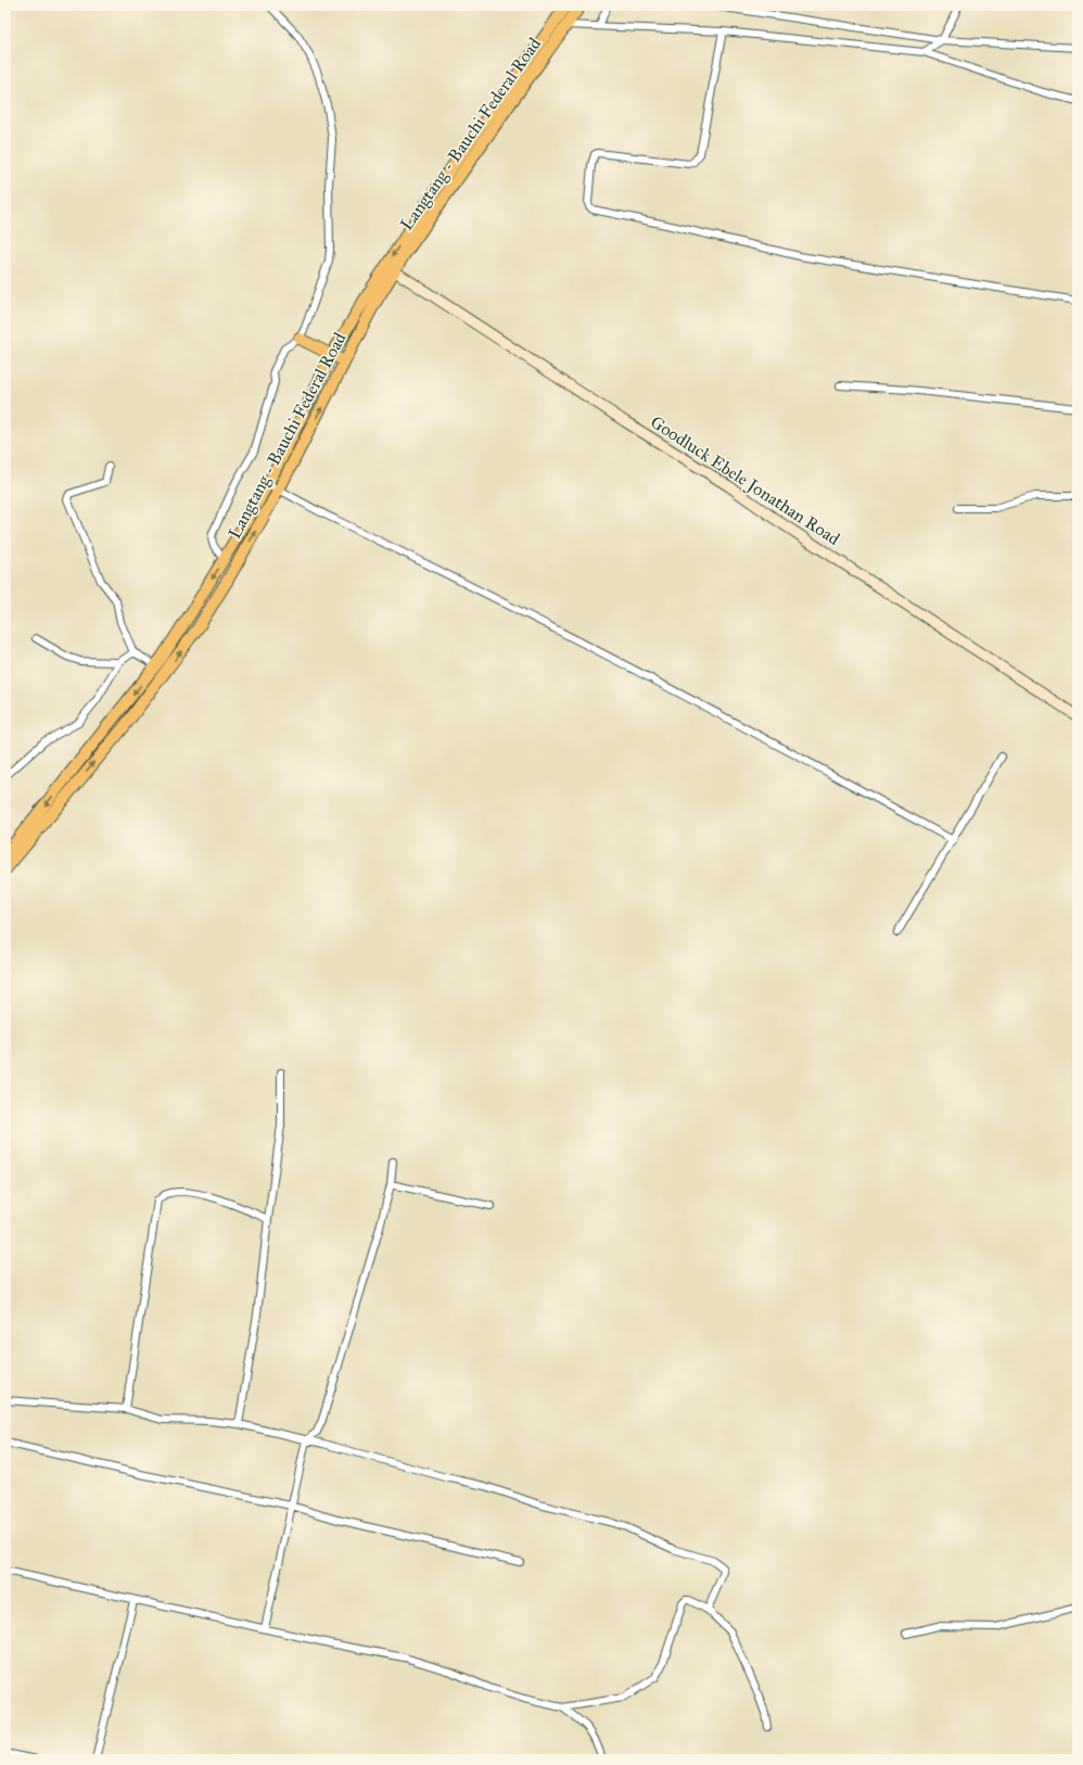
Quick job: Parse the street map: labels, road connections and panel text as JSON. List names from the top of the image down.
{
  "streets": {
    "main road": ["Langtang - Bauchi Federal Road", "Goodluck Ebele Jonathan Road"]
  },
  "crossings": [
    ["Langtang - Bauchi Federal Road", "Goodluck Ebele Jonathan Road"]
  ]
}
